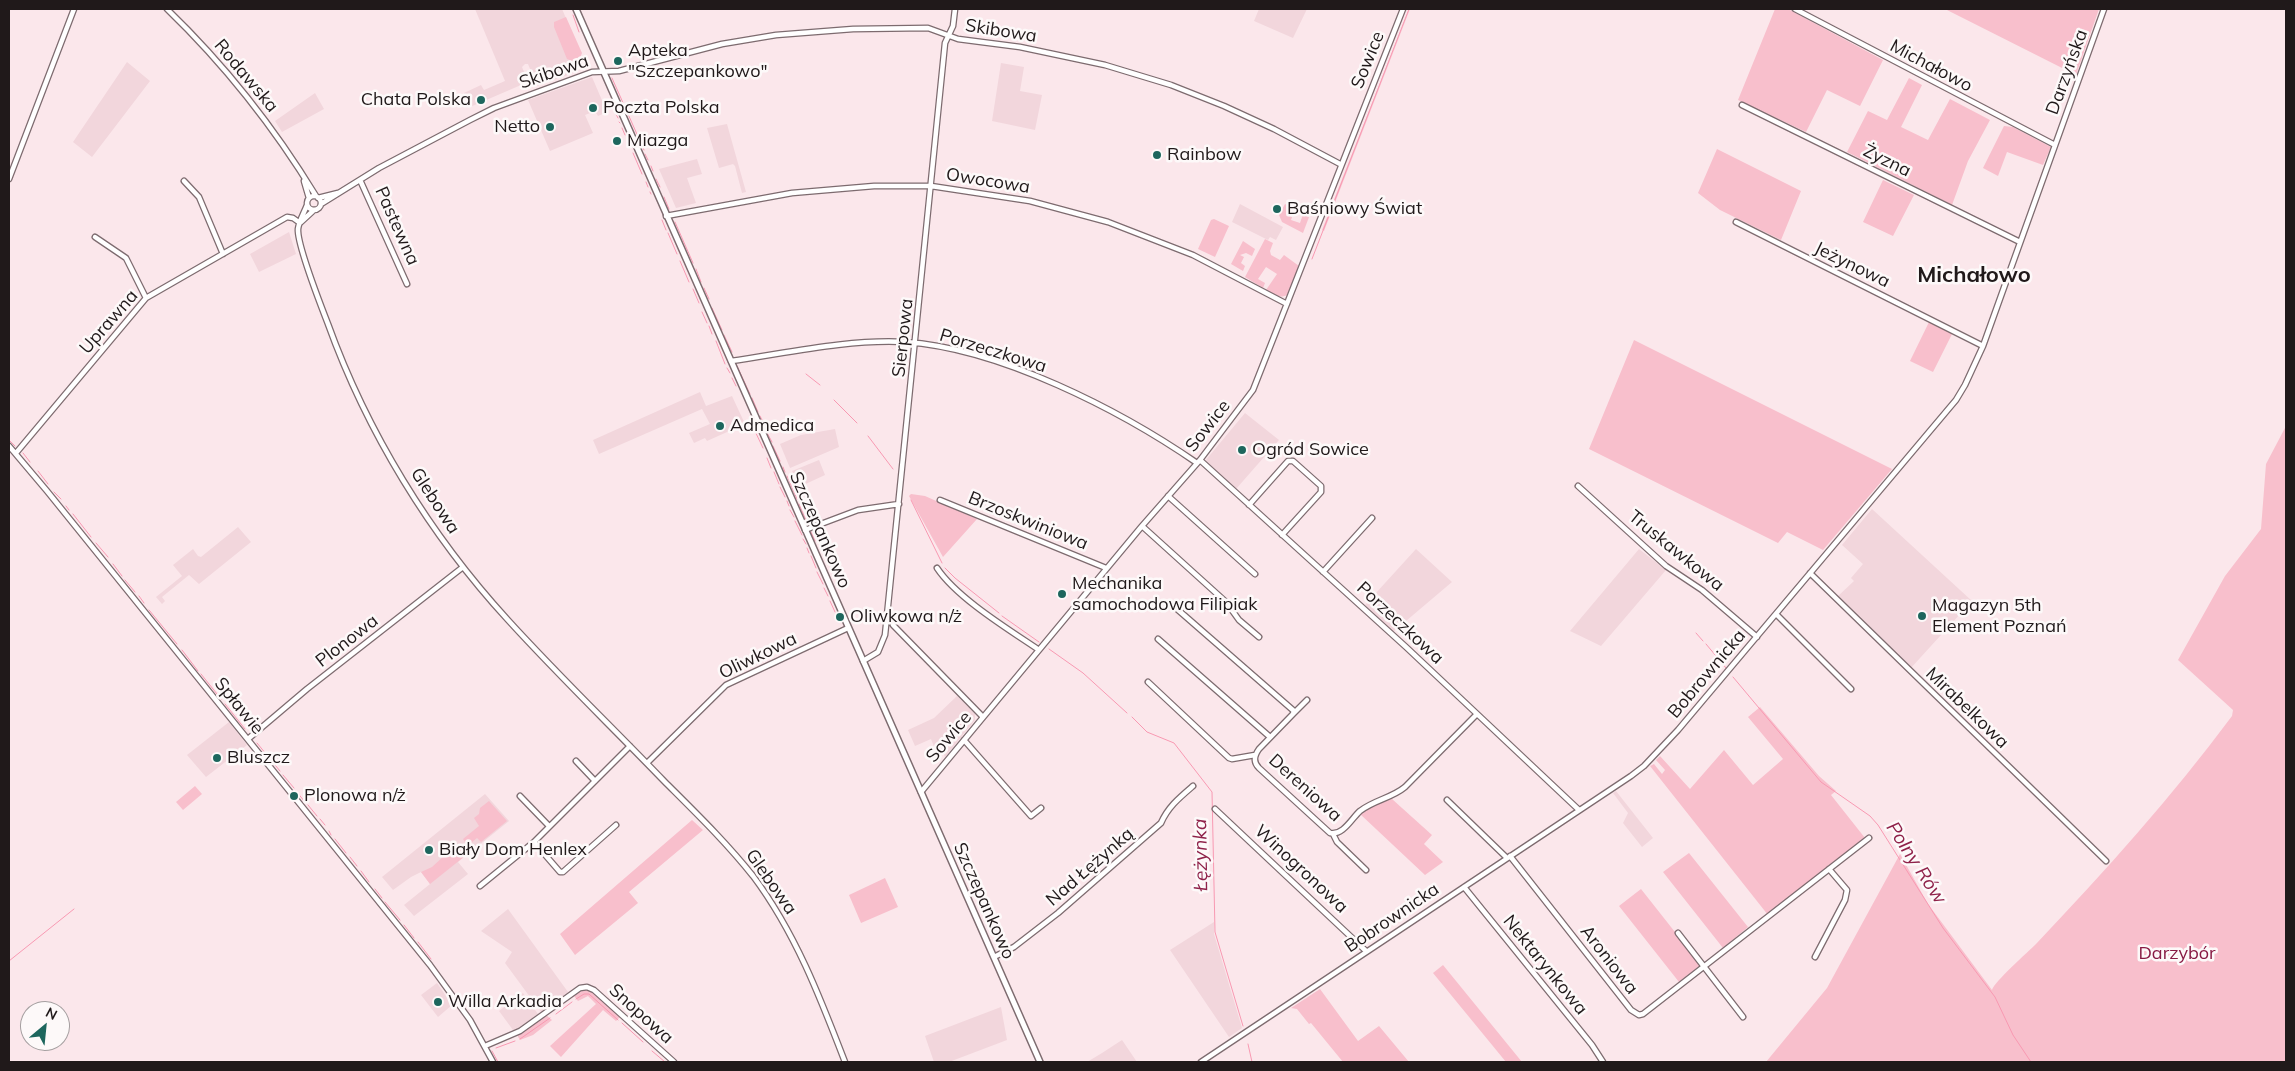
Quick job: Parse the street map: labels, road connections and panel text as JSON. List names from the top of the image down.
{
  "streets": {
    "street": [
      "Skibowa",
      "Sowice",
      "Michałowo",
      "Darzyńska",
      "Rodawska",
      "Żyzna",
      "Owocowa",
      "Pastewna",
      "Jeżynowa",
      "Uprawna",
      "Sierpowa",
      "Porzeczkowa",
      "Glebowa",
      "Brzoskwiniowa",
      "Szczepankowo",
      "Truskawkowa",
      "Plonowa",
      "Oliwkowa",
      "Bobrownicka",
      "Spławie",
      "Mirabelkowa",
      "Dereniowa",
      "Nad Łężynką",
      "Winogronowa",
      "Aroniowa",
      "Nektarynkowa",
      "Snopowa"
    ]
  },
  "crossings": [
    ["Skibowa", "Sowice"],
    ["Skibowa", "Rodawska"],
    ["Skibowa", "Pastewna"],
    ["Skibowa", "Sierpowa"],
    ["Skibowa", "Glebowa"],
    ["Skibowa", "Szczepankowo"],
    ["Sowice", "Owocowa"],
    ["Sowice", "Porzeczkowa"],
    ["Sowice", "Brzoskwiniowa"],
    ["Sowice", "Szczepankowo"],
    ["Michałowo", "Darzyńska"],
    ["Michałowo", "Bobrownicka"],
    ["Darzyńska", "Bobrownicka"],
    ["Rodawska", "Glebowa"],
    ["Żyzna", "Bobrownicka"],
    ["Owocowa", "Sierpowa"],
    ["Owocowa", "Szczepankowo"],
    ["Jeżynowa", "Bobrownicka"],
    ["Uprawna", "Glebowa"],
    ["Uprawna", "Spławie"],
    ["Sierpowa", "Porzeczkowa"],
    ["Sierpowa", "Szczepankowo"],
    ["Porzeczkowa", "Szczepankowo"],
    ["Porzeczkowa", "Bobrownicka"],
    ["Porzeczkowa", "Dereniowa"],
    ["Glebowa", "Plonowa"],
    ["Glebowa", "Oliwkowa"],
    ["Szczepankowo", "Oliwkowa"],
    ["Szczepankowo", "Nad Łężynką"],
    ["Truskawkowa", "Bobrownicka"],
    ["Plonowa", "Spławie"],
    ["Bobrownicka", "Mirabelkowa"],
    ["Bobrownicka", "Winogronowa"],
    ["Bobrownicka", "Aroniowa"],
    ["Bobrownicka", "Nektarynkowa"],
    ["Spławie", "Snopowa"]
  ],
  "districts": ["Michałowo"],
  "water": ["Łężynka", "Polny Rów"],
  "parks": ["Darzybór"],
  "places": [
    "Apteka \"Szczepankowo\"",
    "Chata Polska",
    "Poczta Polska",
    "Netto",
    "Miazga",
    "Rainbow",
    "Baśniowy Świat",
    "Admedica",
    "Ogród Sowice",
    "Mechanika samochodowa Filipiak",
    "Magazyn 5th Element Poznań",
    "Oliwkowa n/ż",
    "Bluszcz",
    "Plonowa n/ż",
    "Biały Dom Henlex",
    "Willa Arkadia"
  ],
  "north": "top right"
}
